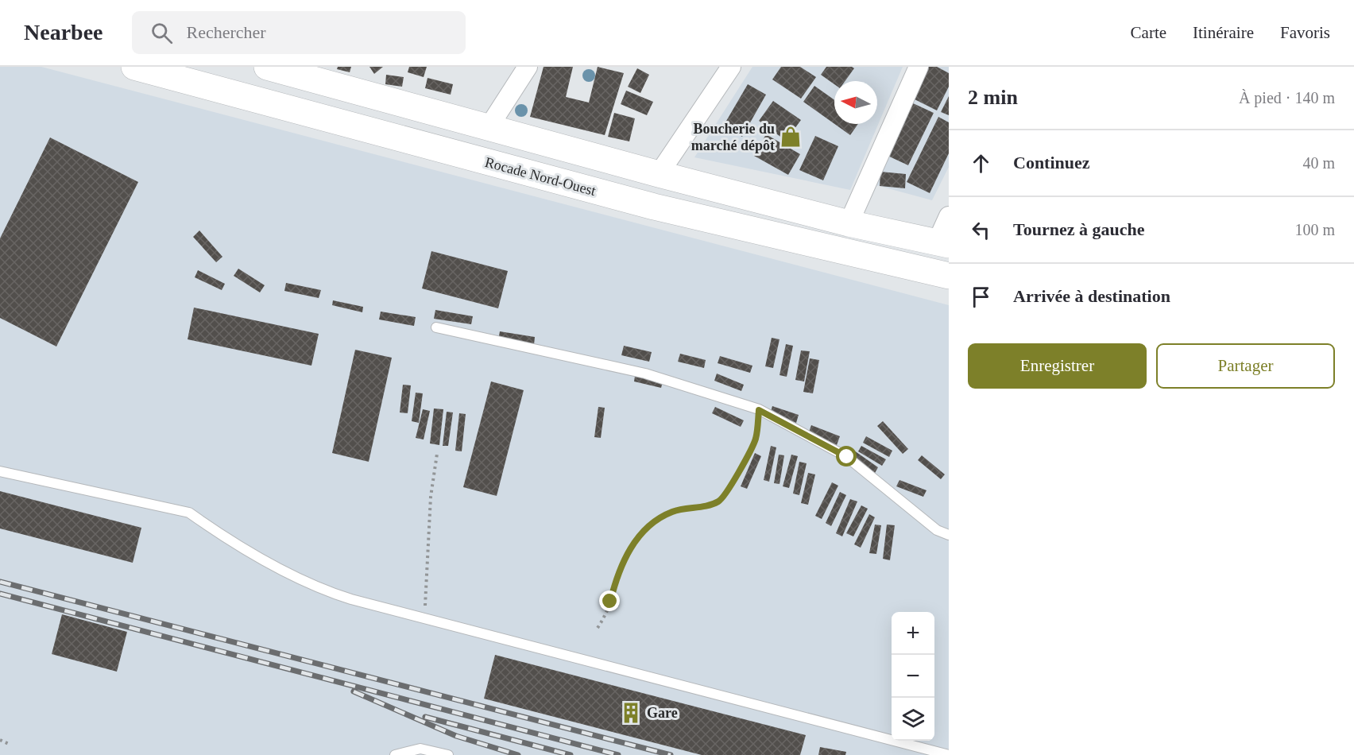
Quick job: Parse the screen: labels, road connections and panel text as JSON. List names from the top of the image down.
{
  "streets": {
    "main road": ["Rocade Nord-Ouest"]
  },
  "places": {
    "shop": ["Boucherie du marché dépôt"],
    "building": ["Gare"]
  },
  "north": "left",
  "page": {
    "header": "Nearbee",
    "search": "Rechercher",
    "nav": ["Carte", "Itinéraire", "Favoris"],
    "heading": ["2 min", "À pied · 140 m"],
    "list": [
      ["Continuez", "40 m"],
      ["Tournez à gauche", "100 m"],
      "Arrivée à destination"
    ],
    "buttons": ["Enregistrer", "Partager"],
    "map_buttons": ["+", "−"]
  }
}
